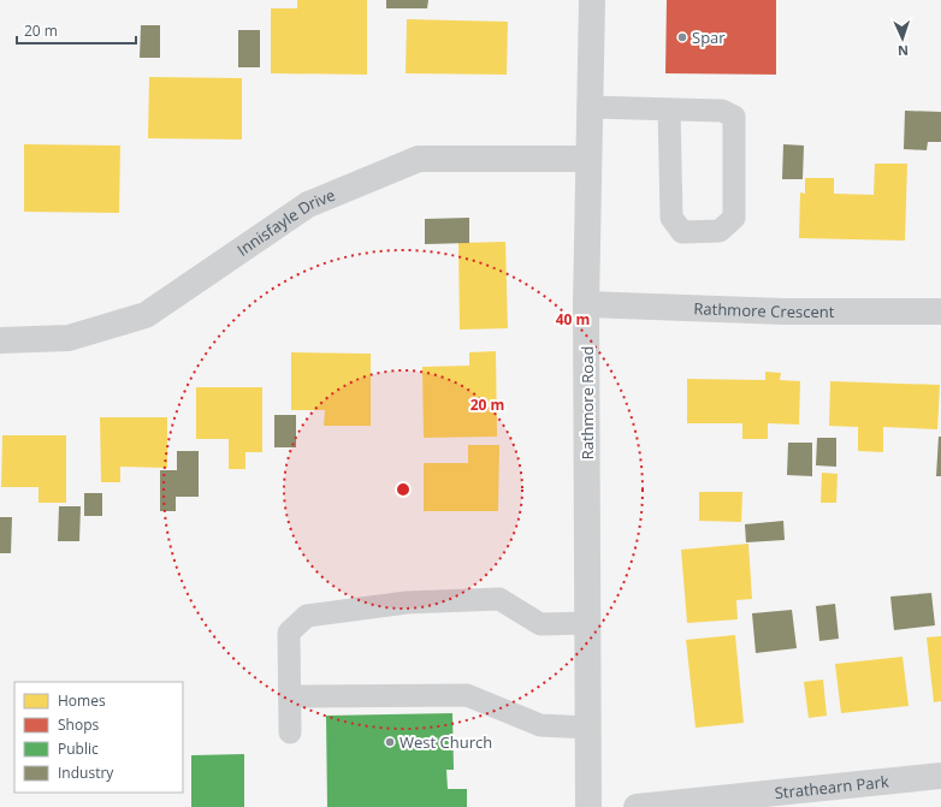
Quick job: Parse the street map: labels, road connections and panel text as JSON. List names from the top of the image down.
{
  "streets": {
    "street": [
      "Innisfayle Drive",
      "Rathmore Crescent",
      "Rathmore Road",
      "Strathearn Park"
    ]
  },
  "crossings": [
    ["Innisfayle Drive", "Rathmore Road"],
    ["Rathmore Crescent", "Rathmore Road"]
  ],
  "places": ["Spar", "West Church"],
  "legend": [
    "Homes",
    "Shops",
    "Public",
    "Industry"
  ],
  "scale_bar": "20 m",
  "north": "bottom",
  "rings": ["40 m", "20 m"]
}
